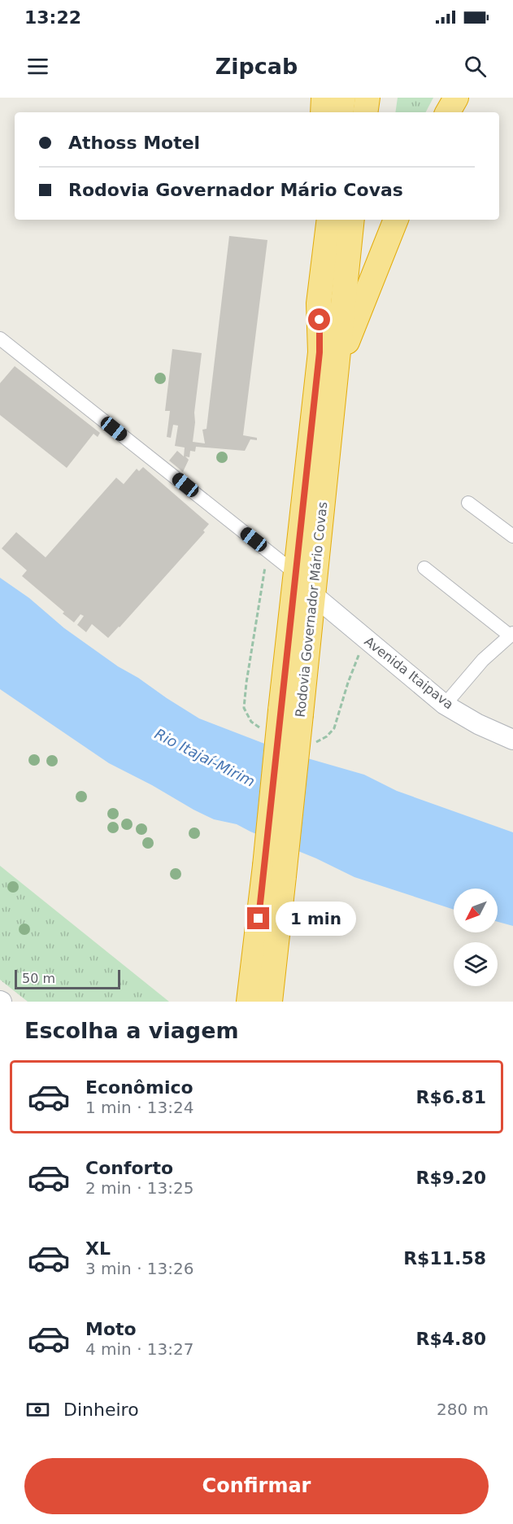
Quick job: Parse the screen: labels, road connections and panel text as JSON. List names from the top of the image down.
{
  "streets": {
    "highway": ["Rodovia Governador Mário Covas"],
    "street": ["Avenida Itaipava"]
  },
  "crossings": [
    ["Rodovia Governador Mário Covas", "Avenida Itaipava"]
  ],
  "water": ["Rio Itajaí-Mirim"],
  "scale_bar": "50 m",
  "north": "bottom left",
  "page": {
    "status": "13:22",
    "header": "Zipcab",
    "banner": ["Athoss Motel", "Rodovia Governador Mário Covas"],
    "bubble": "1 min",
    "scale": "50 m",
    "heading": "Escolha a viagem",
    "list": [
      {
        "name": "Econômico",
        "note": "1 min · 13:24",
        "value": "R$6.81"
      },
      {
        "name": "Conforto",
        "note": "2 min · 13:25",
        "value": "R$9.20"
      },
      {
        "name": "XL",
        "note": "3 min · 13:26",
        "value": "R$11.58"
      },
      {
        "name": "Moto",
        "note": "4 min · 13:27",
        "value": "R$4.80"
      }
    ],
    "pay": ["Dinheiro", "280 m"],
    "buttons": "Confirmar"
  }
}
